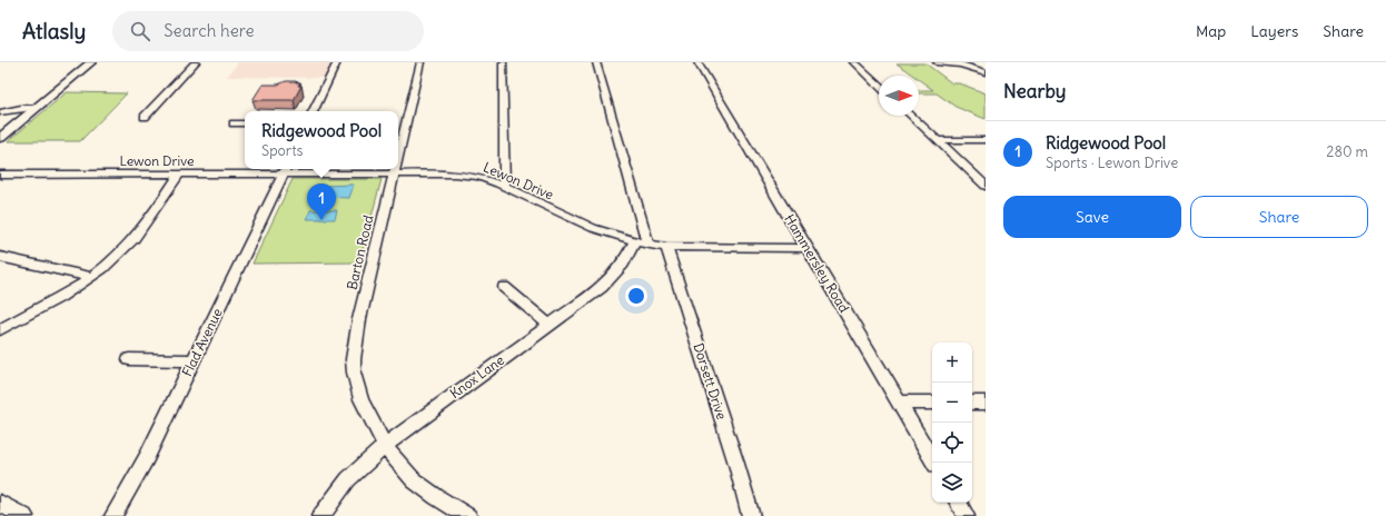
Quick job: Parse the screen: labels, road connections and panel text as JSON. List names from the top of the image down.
{
  "streets": {
    "street": [
      "Lewon Drive",
      "Barton Road",
      "Hammersley Road",
      "Flad Avenue",
      "Knox Lane",
      "Dorsett Drive"
    ]
  },
  "crossings": [
    ["Lewon Drive", "Barton Road"],
    ["Lewon Drive", "Hammersley Road"],
    ["Lewon Drive", "Flad Avenue"],
    ["Lewon Drive", "Knox Lane"],
    ["Lewon Drive", "Dorsett Drive"],
    ["Barton Road", "Knox Lane"]
  ],
  "north": "right",
  "page": {
    "header": "Atlasly",
    "search": "Search here",
    "nav": ["Map", "Layers", "Share"],
    "heading": "Nearby",
    "popup": ["Ridgewood Pool", "Sports"],
    "list": [
      {
        "mark": "1",
        "name": "Ridgewood Pool",
        "note": "Sports · Lewon Drive",
        "value": "280 m"
      }
    ],
    "buttons": ["Save", "Share"],
    "pins": "1",
    "map_buttons": ["+", "−"]
  }
}
